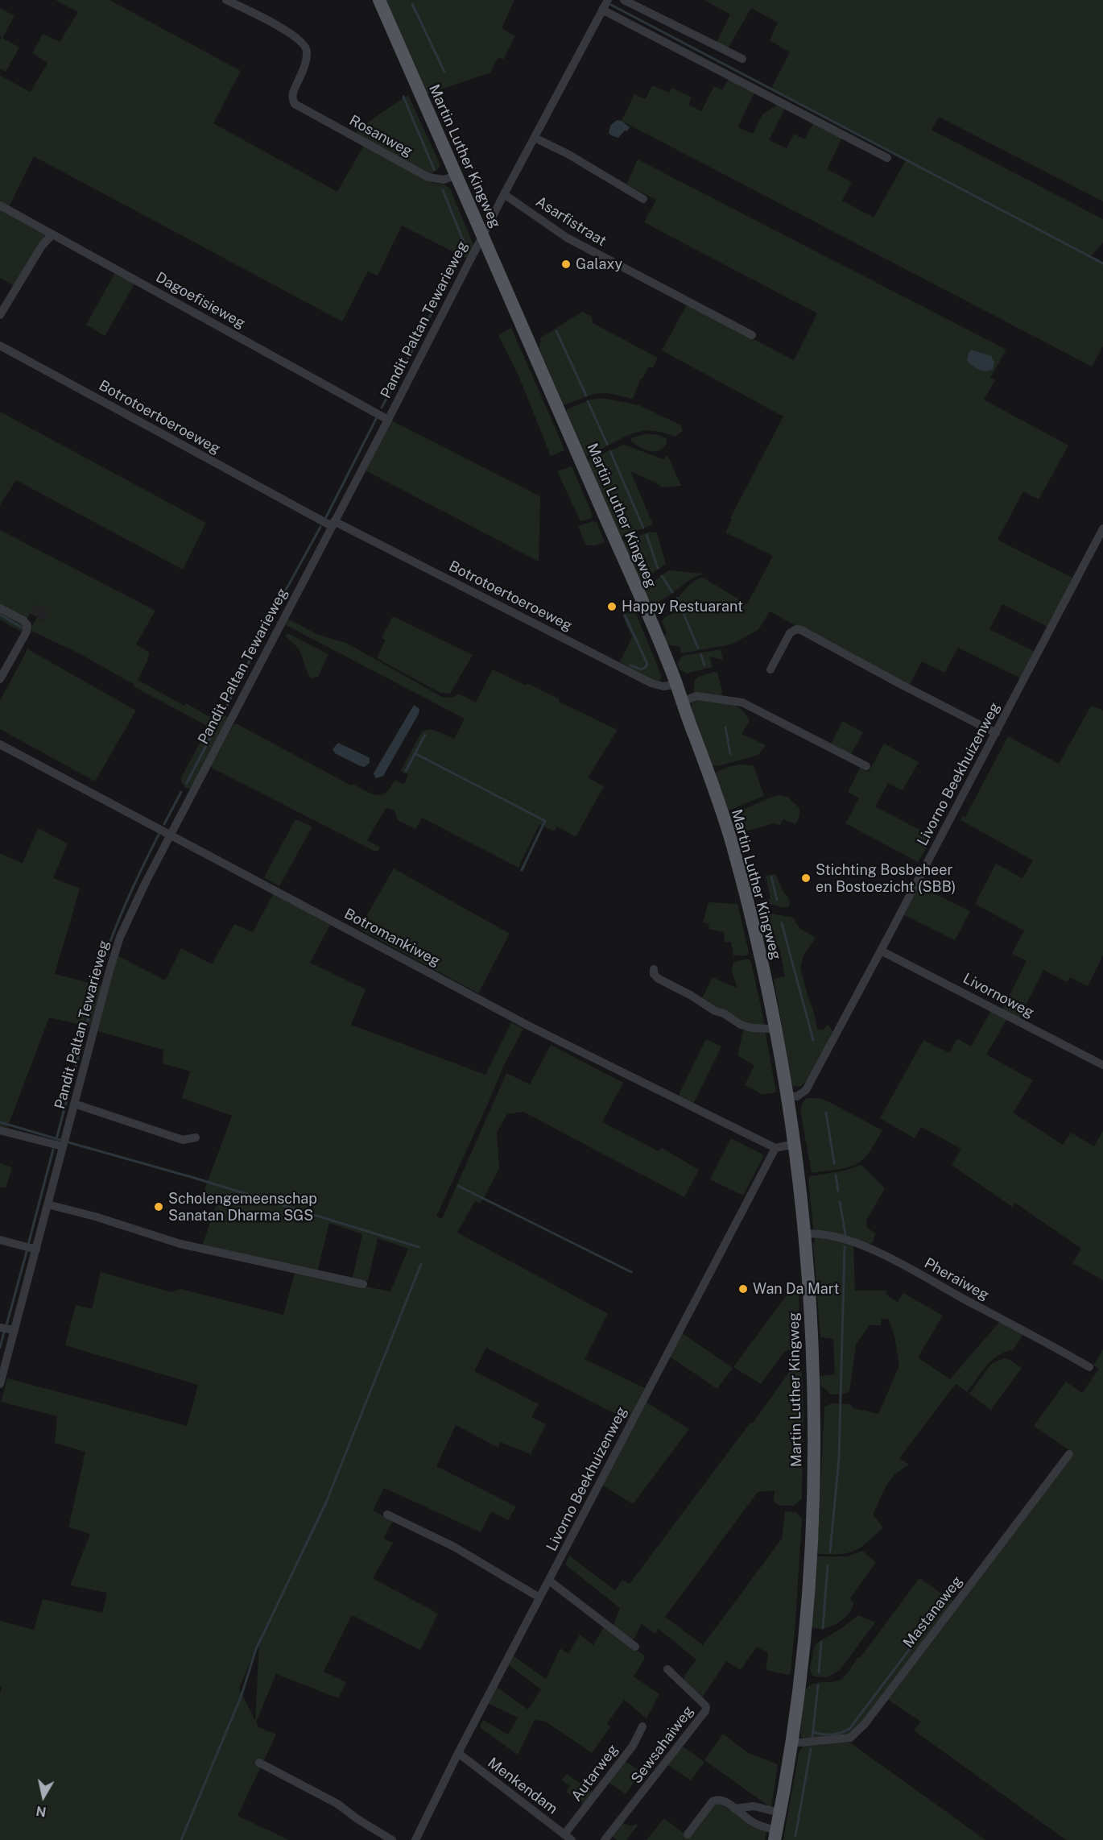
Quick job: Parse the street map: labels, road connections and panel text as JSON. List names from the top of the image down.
{
  "streets": {
    "main road": ["Martin Luther Kingweg"],
    "street": [
      "Rosanweg",
      "Asarfistraat",
      "Dagoefisieweg",
      "Pandit Paltan Tewarieweg",
      "Botrotoertoeroeweg",
      "Livorno Beekhuizenweg",
      "Botromankiweg",
      "Livornoweg",
      "Pheraiweg",
      "Mastanaweg",
      "Sewsahaiweg",
      "Autarweg",
      "Menkendam"
    ]
  },
  "crossings": [
    ["Rosanweg", "Martin Luther Kingweg"],
    ["Martin Luther Kingweg", "Pandit Paltan Tewarieweg"],
    ["Martin Luther Kingweg", "Botrotoertoeroeweg"],
    ["Martin Luther Kingweg", "Livorno Beekhuizenweg"],
    ["Martin Luther Kingweg", "Pheraiweg"],
    ["Martin Luther Kingweg", "Mastanaweg"],
    ["Asarfistraat", "Pandit Paltan Tewarieweg"],
    ["Dagoefisieweg", "Pandit Paltan Tewarieweg"],
    ["Pandit Paltan Tewarieweg", "Botrotoertoeroeweg"],
    ["Pandit Paltan Tewarieweg", "Botromankiweg"],
    ["Livorno Beekhuizenweg", "Botromankiweg"],
    ["Livorno Beekhuizenweg", "Livornoweg"],
    ["Livorno Beekhuizenweg", "Menkendam"],
    ["Autarweg", "Menkendam"]
  ],
  "places": [
    "Galaxy",
    "Happy Restuarant",
    "Stichting Bosbeheer en Bostoezicht (SBB)",
    "Scholengemeenschap Sanatan Dharma SGS",
    "Wan Da Mart"
  ],
  "north": "bottom"
}
